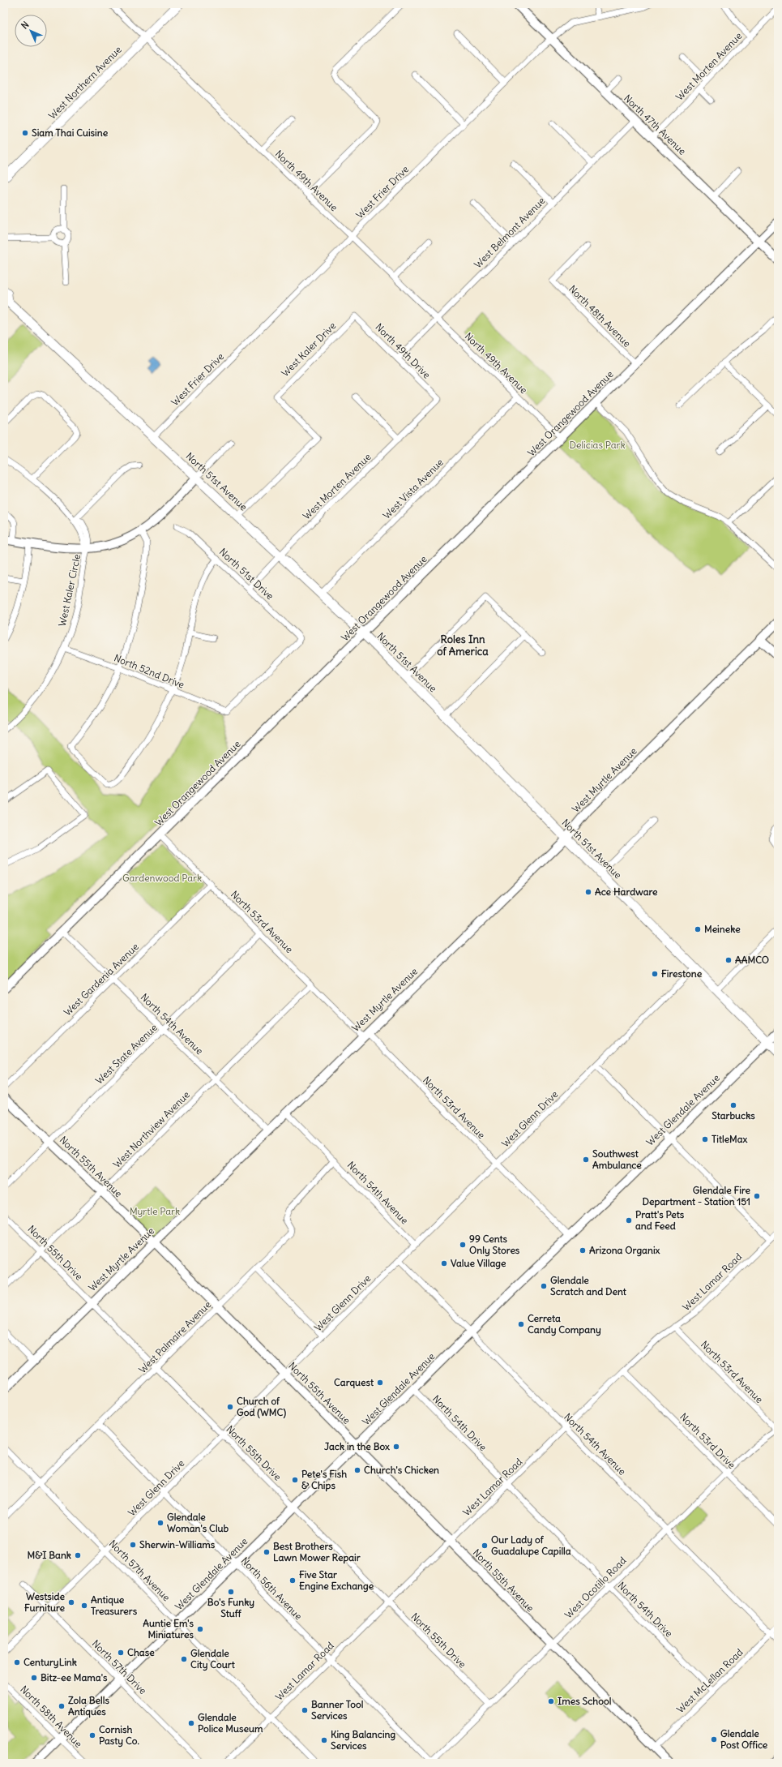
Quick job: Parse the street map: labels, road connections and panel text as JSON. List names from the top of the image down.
{
  "streets": {
    "main road": ["West Northern Avenue", "North 51st Avenue"],
    "street": [
      "West Morten Avenue",
      "North 47th Avenue",
      "North 49th Avenue",
      "West Frier Drive",
      "West Belmont Avenue",
      "North 48th Avenue",
      "West Kaler Drive",
      "North 49th Drive",
      "West Orangewood Avenue",
      "West Vista Avenue",
      "North 51st Drive",
      "West Kaler Circle",
      "North 52nd Drive",
      "West Myrtle Avenue",
      "North 53rd Avenue",
      "West Gardenia Avenue",
      "North 54th Avenue",
      "West State Avenue",
      "West Glendale Avenue",
      "West Glenn Drive",
      "West Northview Avenue",
      "North 55th Avenue",
      "North 55th Drive",
      "West Lamar Road",
      "West Palmaire Avenue",
      "North 54th Drive",
      "North 53rd Drive",
      "North 57th Avenue",
      "West Ocotillo Road",
      "North 56th Avenue",
      "North 57th Drive",
      "West McLellan Road",
      "North 58th Avenue"
    ]
  },
  "crossings": [
    ["West Morten Avenue", "North 47th Avenue"],
    ["West Morten Avenue", "North 49th Drive"],
    ["West Morten Avenue", "North 51st Avenue"],
    ["West Morten Avenue", "North 51st Drive"],
    ["West Northern Avenue", "North 49th Avenue"],
    ["North 47th Avenue", "West Frier Drive"],
    ["North 47th Avenue", "West Belmont Avenue"],
    ["North 47th Avenue", "West Orangewood Avenue"],
    ["North 49th Avenue", "West Frier Drive"],
    ["North 49th Avenue", "West Belmont Avenue"],
    ["North 49th Avenue", "West Orangewood Avenue"],
    ["North 49th Avenue", "West Vista Avenue"],
    ["West Frier Drive", "North 51st Avenue"],
    ["West Belmont Avenue", "North 49th Drive"],
    ["North 48th Avenue", "West Orangewood Avenue"],
    ["West Kaler Drive", "North 49th Drive"],
    ["West Kaler Drive", "North 51st Avenue"],
    ["West Orangewood Avenue", "North 51st Avenue"],
    ["West Orangewood Avenue", "North 53rd Avenue"],
    ["West Orangewood Avenue", "North 54th Avenue"],
    ["North 51st Avenue", "West Vista Avenue"],
    ["North 51st Avenue", "West Myrtle Avenue"],
    ["North 51st Avenue", "West Glendale Avenue"],
    ["North 51st Avenue", "West Glenn Drive"],
    ["North 51st Drive", "North 52nd Drive"],
    ["West Kaler Circle", "North 52nd Drive"],
    ["West Myrtle Avenue", "North 53rd Avenue"],
    ["West Myrtle Avenue", "North 54th Avenue"],
    ["West Myrtle Avenue", "North 55th Avenue"],
    ["West Myrtle Avenue", "North 55th Drive"],
    ["North 53rd Avenue", "West Gardenia Avenue"],
    ["North 53rd Avenue", "West State Avenue"],
    ["North 53rd Avenue", "West Glendale Avenue"],
    ["North 53rd Avenue", "West Glenn Drive"],
    ["North 53rd Avenue", "West Northview Avenue"],
    ["North 53rd Avenue", "West Lamar Road"],
    ["North 53rd Avenue", "West Ocotillo Road"],
    ["West Gardenia Avenue", "North 54th Avenue"],
    ["North 54th Avenue", "West State Avenue"],
    ["North 54th Avenue", "West Glendale Avenue"],
    ["North 54th Avenue", "West Glenn Drive"],
    ["North 54th Avenue", "West Northview Avenue"],
    ["North 54th Avenue", "West Lamar Road"],
    ["North 54th Avenue", "West Palmaire Avenue"],
    ["North 54th Avenue", "West Ocotillo Road"],
    ["North 54th Avenue", "West McLellan Road"],
    ["West State Avenue", "North 55th Avenue"],
    ["West Glendale Avenue", "North 55th Avenue"],
    ["West Glendale Avenue", "North 55th Drive"],
    ["West Glendale Avenue", "North 54th Drive"],
    ["West Glendale Avenue", "North 57th Avenue"],
    ["West Glendale Avenue", "North 56th Avenue"],
    ["West Glendale Avenue", "North 57th Drive"],
    ["West Glendale Avenue", "North 58th Avenue"],
    ["West Glenn Drive", "North 55th Avenue"],
    ["West Glenn Drive", "North 55th Drive"],
    ["West Glenn Drive", "North 57th Avenue"],
    ["West Glenn Drive", "North 56th Avenue"],
    ["West Glenn Drive", "North 57th Drive"],
    ["West Northview Avenue", "North 55th Avenue"],
    ["West Northview Avenue", "North 55th Drive"],
    ["North 55th Avenue", "West Lamar Road"],
    ["North 55th Avenue", "West Palmaire Avenue"],
    ["North 55th Avenue", "West Ocotillo Road"],
    ["North 55th Avenue", "West McLellan Road"],
    ["North 55th Drive", "West Lamar Road"],
    ["North 55th Drive", "West Palmaire Avenue"],
    ["North 55th Drive", "West Ocotillo Road"],
    ["West Lamar Road", "North 54th Drive"],
    ["West Lamar Road", "North 53rd Drive"],
    ["West Lamar Road", "North 57th Avenue"],
    ["West Lamar Road", "North 56th Avenue"],
    ["West Palmaire Avenue", "North 57th Avenue"],
    ["West Palmaire Avenue", "North 56th Avenue"],
    ["North 54th Drive", "West Ocotillo Road"],
    ["North 54th Drive", "West McLellan Road"],
    ["North 53rd Drive", "West Ocotillo Road"],
    ["West Ocotillo Road", "North 56th Avenue"]
  ],
  "districts": ["Roles Inn of America"],
  "parks": ["Delicias Park", "Gardenwood Park", "Myrtle Park"],
  "places": [
    "Siam Thai Cuisine",
    "Ace Hardware",
    "Meineke",
    "AAMCO",
    "Firestone",
    "Starbucks",
    "TitleMax",
    "Southwest Ambulance",
    "Glendale Fire Department - Station 151",
    "Pratt's Pets and Feed",
    "99 Cents Only Stores",
    "Arizona Organix",
    "Value Village",
    "Glendale Scratch and Dent",
    "Cerreta Candy Company",
    "Carquest",
    "Church of God (WMC)",
    "Jack in the Box",
    "Church's Chicken",
    "Pete's Fish & Chips",
    "Glendale Woman's Club",
    "Sherwin-Williams",
    "Our Lady of Guadalupe Capilla",
    "Best Brothers Lawn Mower Repair",
    "M&I Bank",
    "Five Star Engine Exchange",
    "Bo's Funky Stuff",
    "Westside Furniture",
    "Antique Treasurers",
    "Auntie Em's Miniatures",
    "Chase",
    "Glendale City Court",
    "CenturyLink",
    "Bitz-ee Mama's",
    "Imes School",
    "Zola Bells Antiques",
    "Banner Tool Services",
    "Glendale Police Museum",
    "Cornish Pasty Co.",
    "Glendale Post Office",
    "King Balancing Services"
  ],
  "north": "top left"
}
